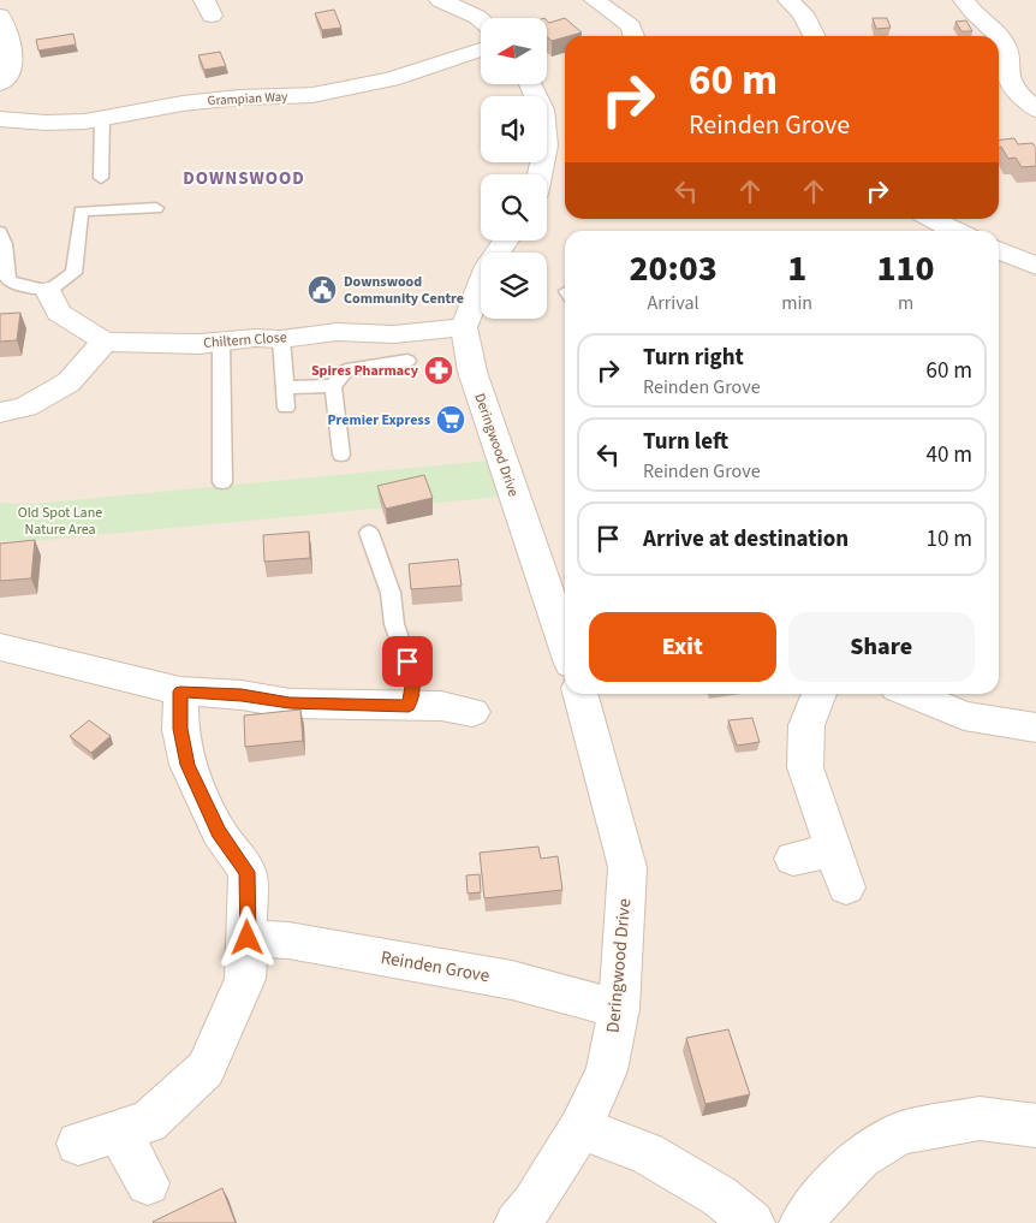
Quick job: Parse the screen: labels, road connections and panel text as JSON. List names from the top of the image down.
{
  "streets": {
    "street": [
      "Grampian Way",
      "Chiltern Close",
      "Deringwood Drive",
      "Reinden Grove"
    ]
  },
  "crossings": [
    ["Chiltern Close", "Deringwood Drive"],
    ["Deringwood Drive", "Reinden Grove"]
  ],
  "districts": ["DOWNSWOOD"],
  "parks": ["Old Spot Lane Nature Area"],
  "places": {
    "public building": ["Downswood Community Centre"],
    "pharmacy": ["Spires Pharmacy"],
    "supermarket": ["Premier Express"]
  },
  "north": "left",
  "page": {
    "turn": ["60 m", "Reinden Grove"],
    "eta": [
      "20:03",
      "Arrival",
      "1",
      "min",
      "110",
      "m"
    ],
    "list": [
      {
        "name": "Turn right",
        "note": "Reinden Grove",
        "value": "60 m"
      },
      {
        "name": "Turn left",
        "note": "Reinden Grove",
        "value": "40 m"
      },
      {
        "name": "Arrive at destination",
        "value": "10 m"
      }
    ],
    "buttons": ["Exit", "Share"]
  }
}
